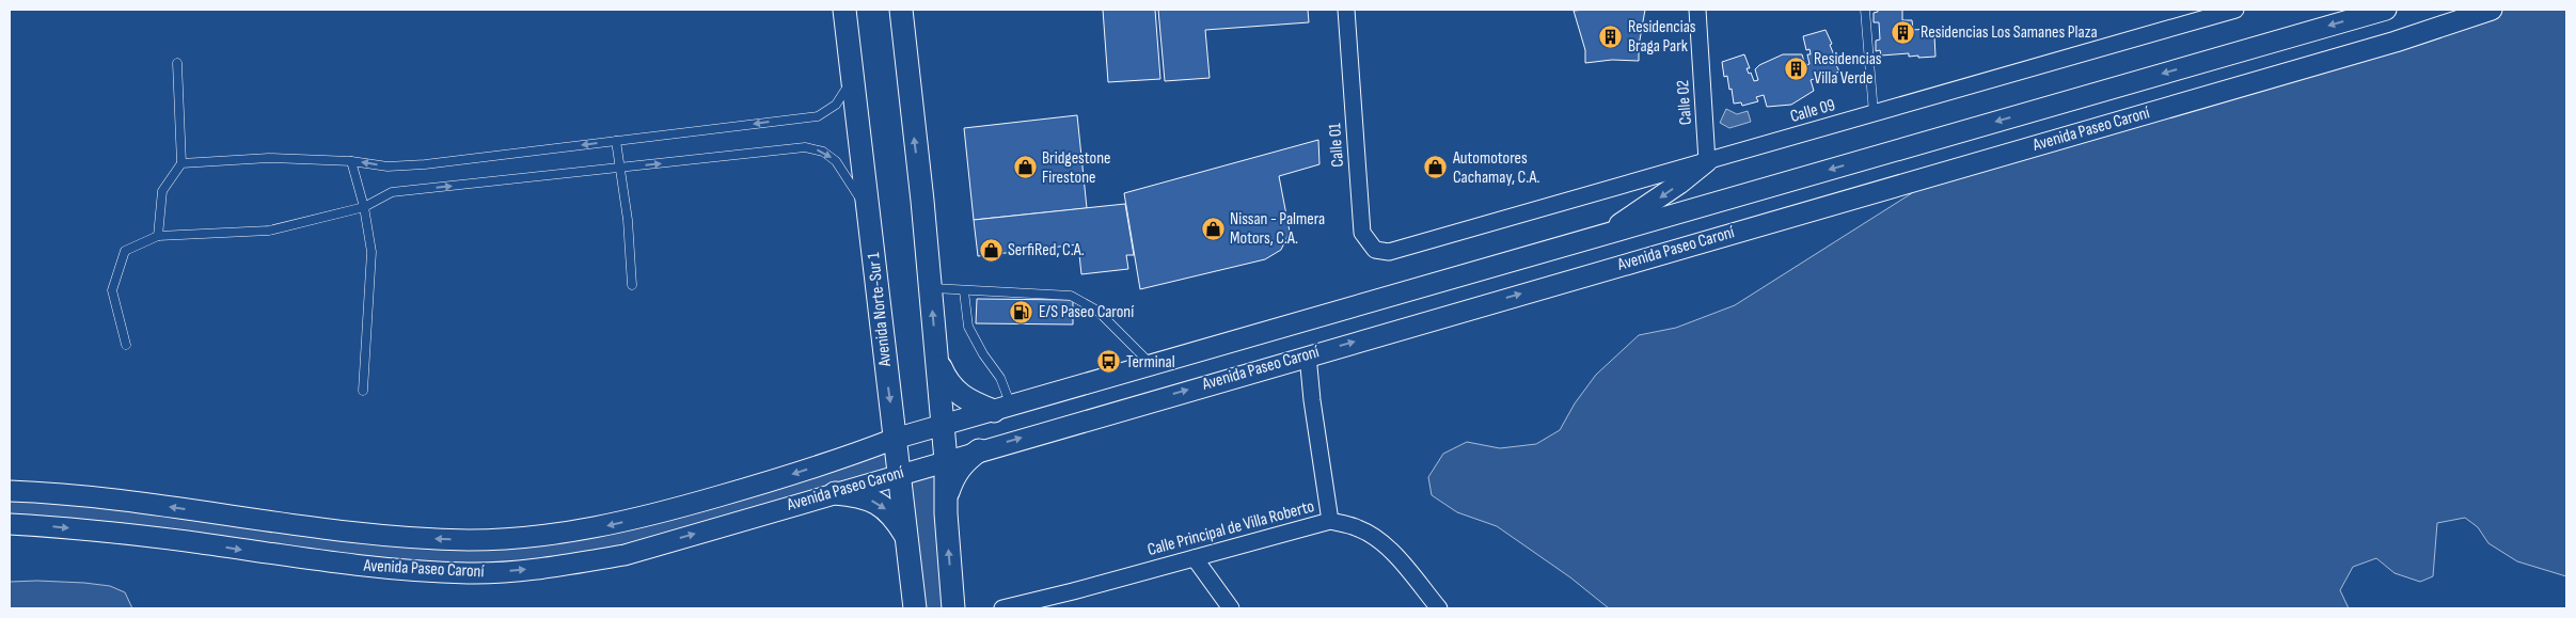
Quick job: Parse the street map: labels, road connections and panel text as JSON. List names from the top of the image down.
{
  "streets": {
    "main road": ["Avenida Norte-Sur 1"],
    "street": [
      "Calle 02",
      "Calle 09",
      "Avenida Paseo Caroní",
      "Calle 01",
      "Calle Principal de Villa Roberto"
    ]
  },
  "crossings": [
    ["Calle 02", "Calle 09"],
    ["Calle 09", "Calle 01"],
    ["Avenida Paseo Caroní", "Avenida Norte-Sur 1"]
  ],
  "places": {
    "building": ["Residencias Los Samanes Plaza", "Residencias Braga Park", "Residencias Villa Verde"],
    "shop": [
      "Bridgestone Firestone",
      "Automotores Cachamay, C.A.",
      "Nissan - Palmera Motors, C.A.",
      "SerfiRed, C.A."
    ],
    "fuel station": ["E/S Paseo Caroní"],
    "bus stop": ["Terminal"]
  }
}
